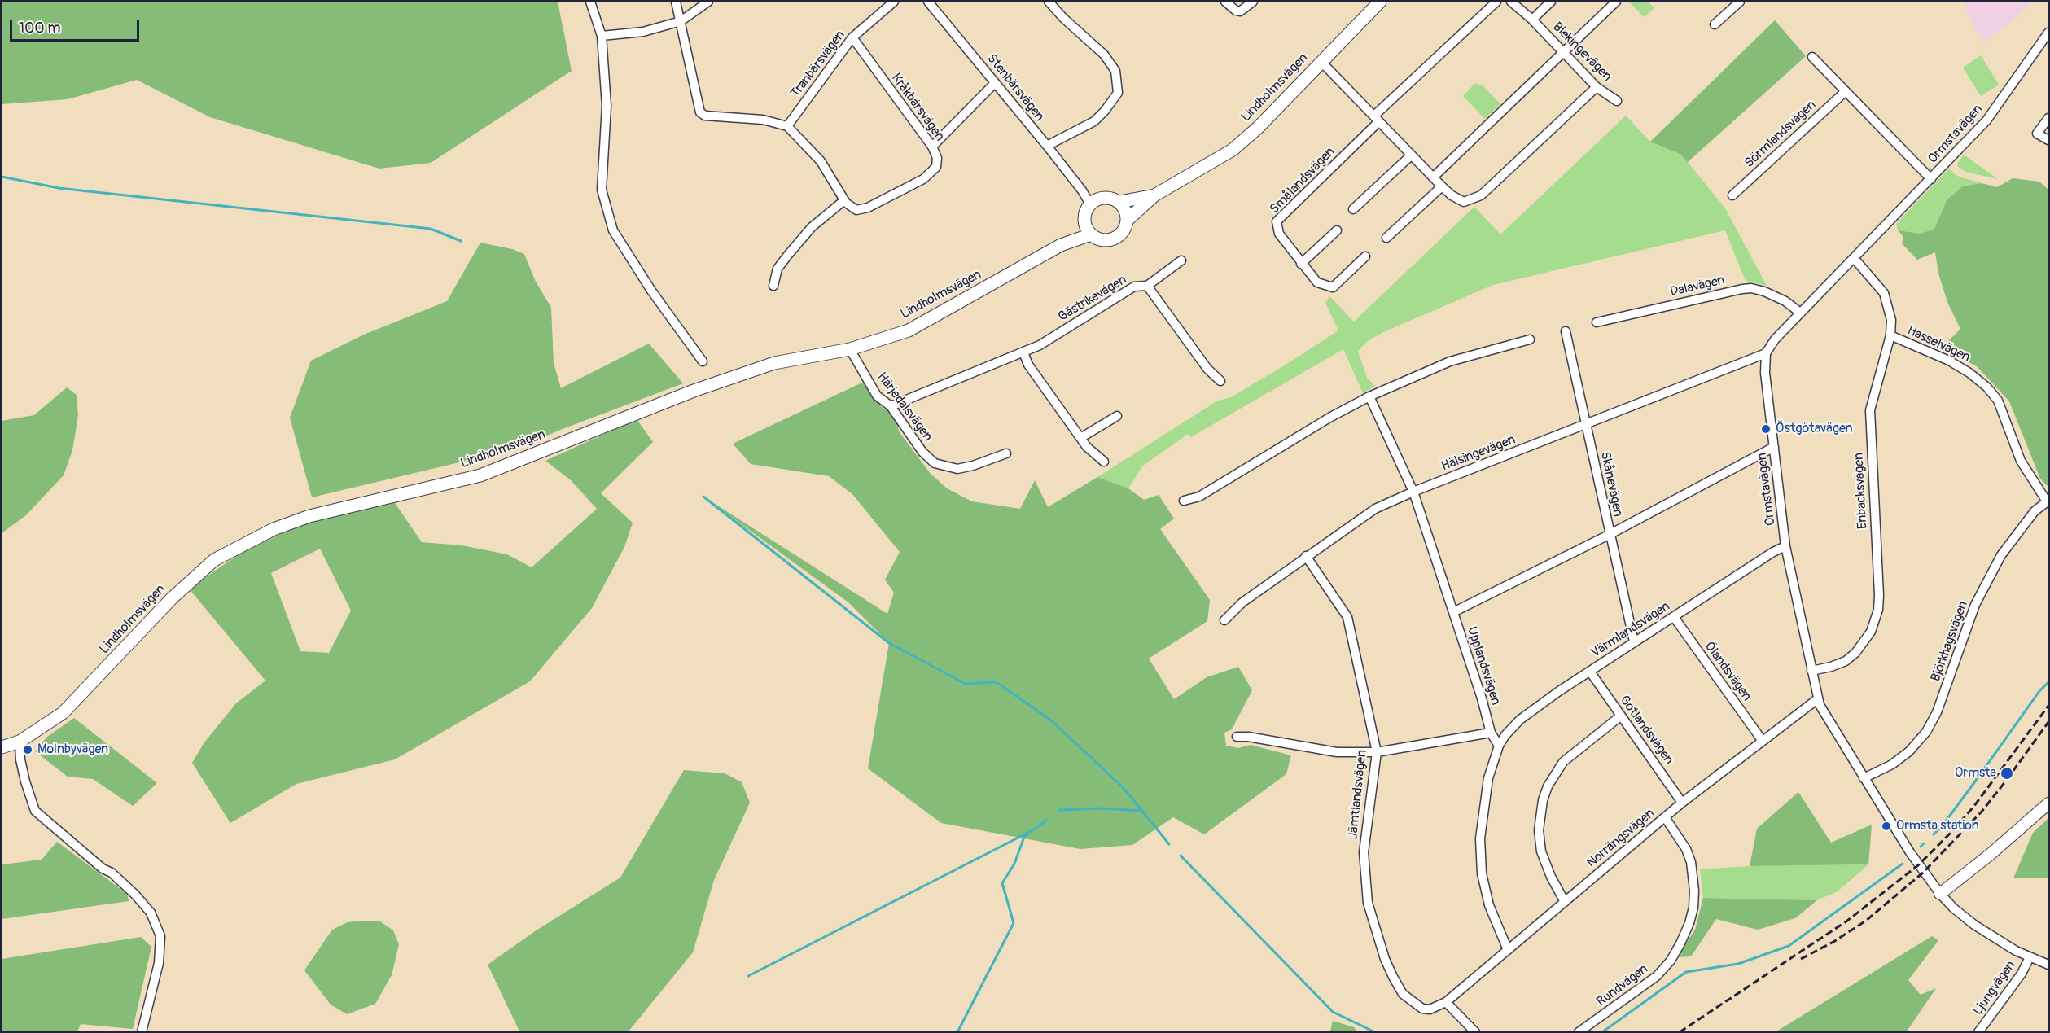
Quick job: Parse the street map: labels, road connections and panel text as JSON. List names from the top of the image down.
{
  "streets": {
    "main road": ["Lindholmsvägen"],
    "street": [
      "Blekingevägen",
      "Tranbärsvägen",
      "Stenbärsvägen",
      "Kråkbärsvägen",
      "Sörmlandsvägen",
      "Ormstavägen",
      "Smålandsvägen",
      "Dalavägen",
      "Gästrikevägen",
      "Hasselvägen",
      "Härjedalsvägen",
      "Hälsingevägen",
      "Skånevägen",
      "Enbacksvägen",
      "Värmlandsvägen",
      "Björkhagsvägen",
      "Upplandsvägen",
      "Ölandsvägen",
      "Gotlandsvägen",
      "Jämtlandsvägen",
      "Norrängsvägen",
      "Rundvägen",
      "Ljungvägen"
    ]
  },
  "crossings": [
    ["Tranbärsvägen", "Kråkbärsvägen"],
    ["Stenbärsvägen", "Lindholmsvägen"],
    ["Lindholmsvägen", "Härjedalsvägen"],
    ["Ormstavägen", "Dalavägen"],
    ["Ormstavägen", "Hälsingevägen"],
    ["Ormstavägen", "Enbacksvägen"],
    ["Ormstavägen", "Värmlandsvägen"],
    ["Ormstavägen", "Björkhagsvägen"],
    ["Ormstavägen", "Norrängsvägen"],
    ["Ormstavägen", "Ljungvägen"],
    ["Gästrikevägen", "Härjedalsvägen"],
    ["Hasselvägen", "Enbacksvägen"],
    ["Hasselvägen", "Björkhagsvägen"],
    ["Hälsingevägen", "Skånevägen"],
    ["Hälsingevägen", "Upplandsvägen"],
    ["Hälsingevägen", "Jämtlandsvägen"],
    ["Skånevägen", "Värmlandsvägen"],
    ["Värmlandsvägen", "Upplandsvägen"],
    ["Värmlandsvägen", "Ölandsvägen"],
    ["Värmlandsvägen", "Gotlandsvägen"],
    ["Ölandsvägen", "Norrängsvägen"],
    ["Gotlandsvägen", "Norrängsvägen"],
    ["Jämtlandsvägen", "Norrängsvägen"],
    ["Norrängsvägen", "Rundvägen"]
  ],
  "places": [
    "Östgötavägen",
    "Molnbyvägen",
    "Ormsta",
    "Ormsta station"
  ],
  "scale_bar": "100 m"
}
